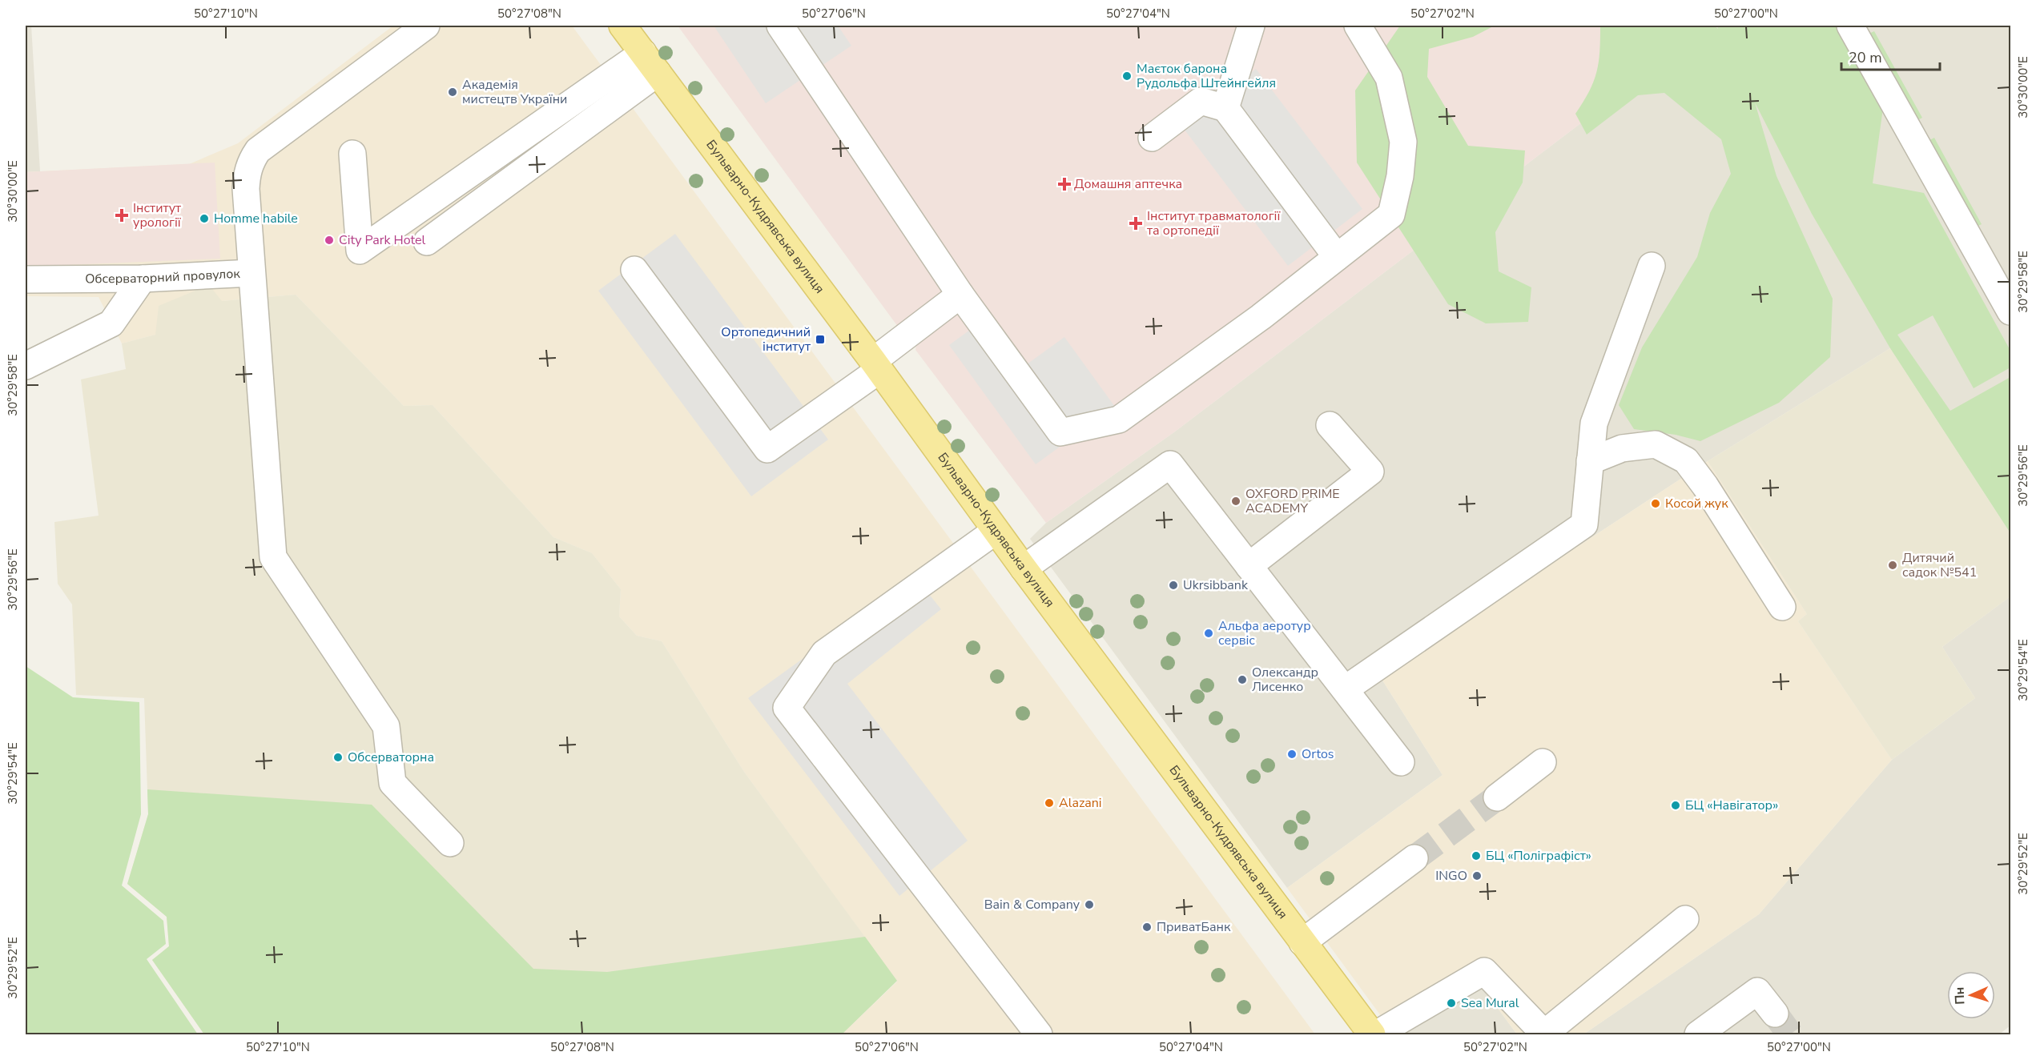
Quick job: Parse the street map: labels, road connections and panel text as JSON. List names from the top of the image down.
{
  "streets": {
    "main road": ["Бульварно-Кудрявська вулиця"],
    "lane": ["Обсерваторний провулок"]
  },
  "places": {
    "other": [
      "Маєток барона Рудольфа Штейнгейля",
      "Академія мистецтв України",
      "Homme habile",
      "City Park Hotel",
      "OXFORD PRIME ACADEMY",
      "Косой жук",
      "Дитячий садок №541",
      "Ukrsibbank",
      "Альфа аеротур сервіс",
      "Олександр Лисенко",
      "Ortos",
      "Обсерваторна",
      "Alazani",
      "БЦ «Навігатор»",
      "БЦ «Поліграфіст»",
      "INGO",
      "Bain & Company",
      "ПриватБанк",
      "Sea Mural"
    ],
    "health": ["Домашня аптечка", "Інститут урології", "Інститут травматології та ортопедії"],
    "transit": ["Ортопедичний інститут"]
  },
  "scale_bar": "20 m",
  "north": "left",
  "coordinates": [
    "50°27'10\"N",
    "50°27'08\"N",
    "50°27'06\"N",
    "50°27'04\"N",
    "50°27'02\"N",
    "50°27'00\"N",
    "30°30'00\"E",
    "30°29'58\"E",
    "30°29'56\"E",
    "30°29'54\"E",
    "30°29'52\"E"
  ]
}
